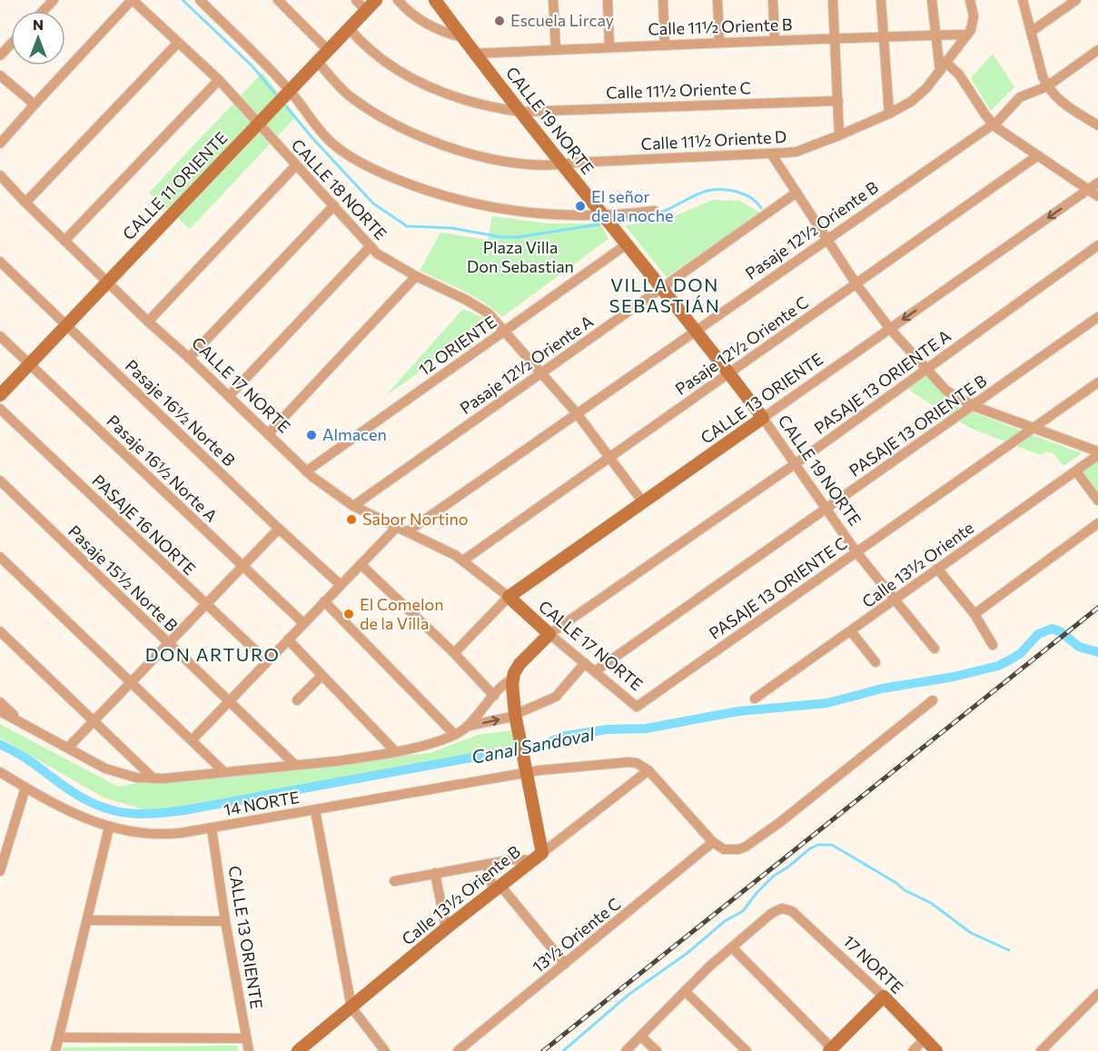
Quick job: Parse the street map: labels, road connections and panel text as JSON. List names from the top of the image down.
{
  "streets": {
    "street": [
      "Calle 11½ Oriente B",
      "Calle 11½ Oriente C",
      "CALLE 19 NORTE",
      "Calle 11½ Oriente D",
      "CALLE 11 ORIENTE",
      "CALLE 18 NORTE",
      "Pasaje 12½ Oriente B",
      "12 ORIENTE",
      "Pasaje 12½ Oriente C",
      "Pasaje 12½ Oriente A",
      "PASAJE 13 ORIENTE A",
      "CALLE 17 NORTE",
      "CALLE 13 ORIENTE",
      "Pasaje 16½ Norte B",
      "PASAJE 13 ORIENTE B",
      "Pasaje 16½ Norte A",
      "PASAJE 16 NORTE",
      "Calle 13½ Oriente",
      "Pasaje 15½ Norte B",
      "PASAJE 13 ORIENTE C",
      "14 NORTE",
      "Calle 13½ Oriente B",
      "13½ Oriente C",
      "17 NORTE"
    ]
  },
  "crossings": [
    ["Calle 11½ Oriente B", "CALLE 19 NORTE"],
    ["Calle 11½ Oriente B", "Calle 11½ Oriente D"],
    ["Calle 11½ Oriente C", "CALLE 19 NORTE"],
    ["Calle 11½ Oriente C", "CALLE 11 ORIENTE"],
    ["CALLE 19 NORTE", "Calle 11½ Oriente D"],
    ["CALLE 19 NORTE", "Pasaje 12½ Oriente B"],
    ["CALLE 19 NORTE", "12 ORIENTE"],
    ["CALLE 19 NORTE", "Pasaje 12½ Oriente C"],
    ["CALLE 19 NORTE", "Pasaje 12½ Oriente A"],
    ["CALLE 19 NORTE", "PASAJE 13 ORIENTE A"],
    ["CALLE 19 NORTE", "CALLE 13 ORIENTE"],
    ["CALLE 19 NORTE", "PASAJE 13 ORIENTE B"],
    ["CALLE 19 NORTE", "Calle 13½ Oriente"],
    ["CALLE 19 NORTE", "PASAJE 13 ORIENTE C"],
    ["Calle 11½ Oriente D", "CALLE 11 ORIENTE"],
    ["CALLE 11 ORIENTE", "CALLE 18 NORTE"],
    ["CALLE 11 ORIENTE", "CALLE 17 NORTE"],
    ["CALLE 11 ORIENTE", "Pasaje 16½ Norte B"],
    ["CALLE 11 ORIENTE", "Pasaje 16½ Norte A"],
    ["CALLE 18 NORTE", "Pasaje 12½ Oriente B"],
    ["CALLE 18 NORTE", "12 ORIENTE"],
    ["CALLE 18 NORTE", "Pasaje 12½ Oriente C"],
    ["CALLE 18 NORTE", "Pasaje 12½ Oriente A"],
    ["CALLE 18 NORTE", "CALLE 13 ORIENTE"],
    ["Pasaje 12½ Oriente B", "CALLE 17 NORTE"],
    ["12 ORIENTE", "CALLE 17 NORTE"],
    ["Pasaje 12½ Oriente C", "CALLE 17 NORTE"],
    ["Pasaje 12½ Oriente A", "CALLE 17 NORTE"],
    ["PASAJE 13 ORIENTE A", "CALLE 17 NORTE"],
    ["CALLE 17 NORTE", "CALLE 13 ORIENTE"],
    ["CALLE 17 NORTE", "PASAJE 13 ORIENTE B"],
    ["CALLE 17 NORTE", "PASAJE 13 ORIENTE C"],
    ["CALLE 13 ORIENTE", "14 NORTE"],
    ["14 NORTE", "Calle 13½ Oriente B"]
  ],
  "districts": ["VILLA DON SEBASTIÁN", "DON ARTURO"],
  "water": ["Canal Sandoval"],
  "parks": ["Plaza Villa Don Sebastian"],
  "places": [
    "Escuela Lircay",
    "El señor de la noche",
    "Almacen",
    "Sabor Nortino",
    "El Comelon de la Villa"
  ],
  "north": "top"
}
